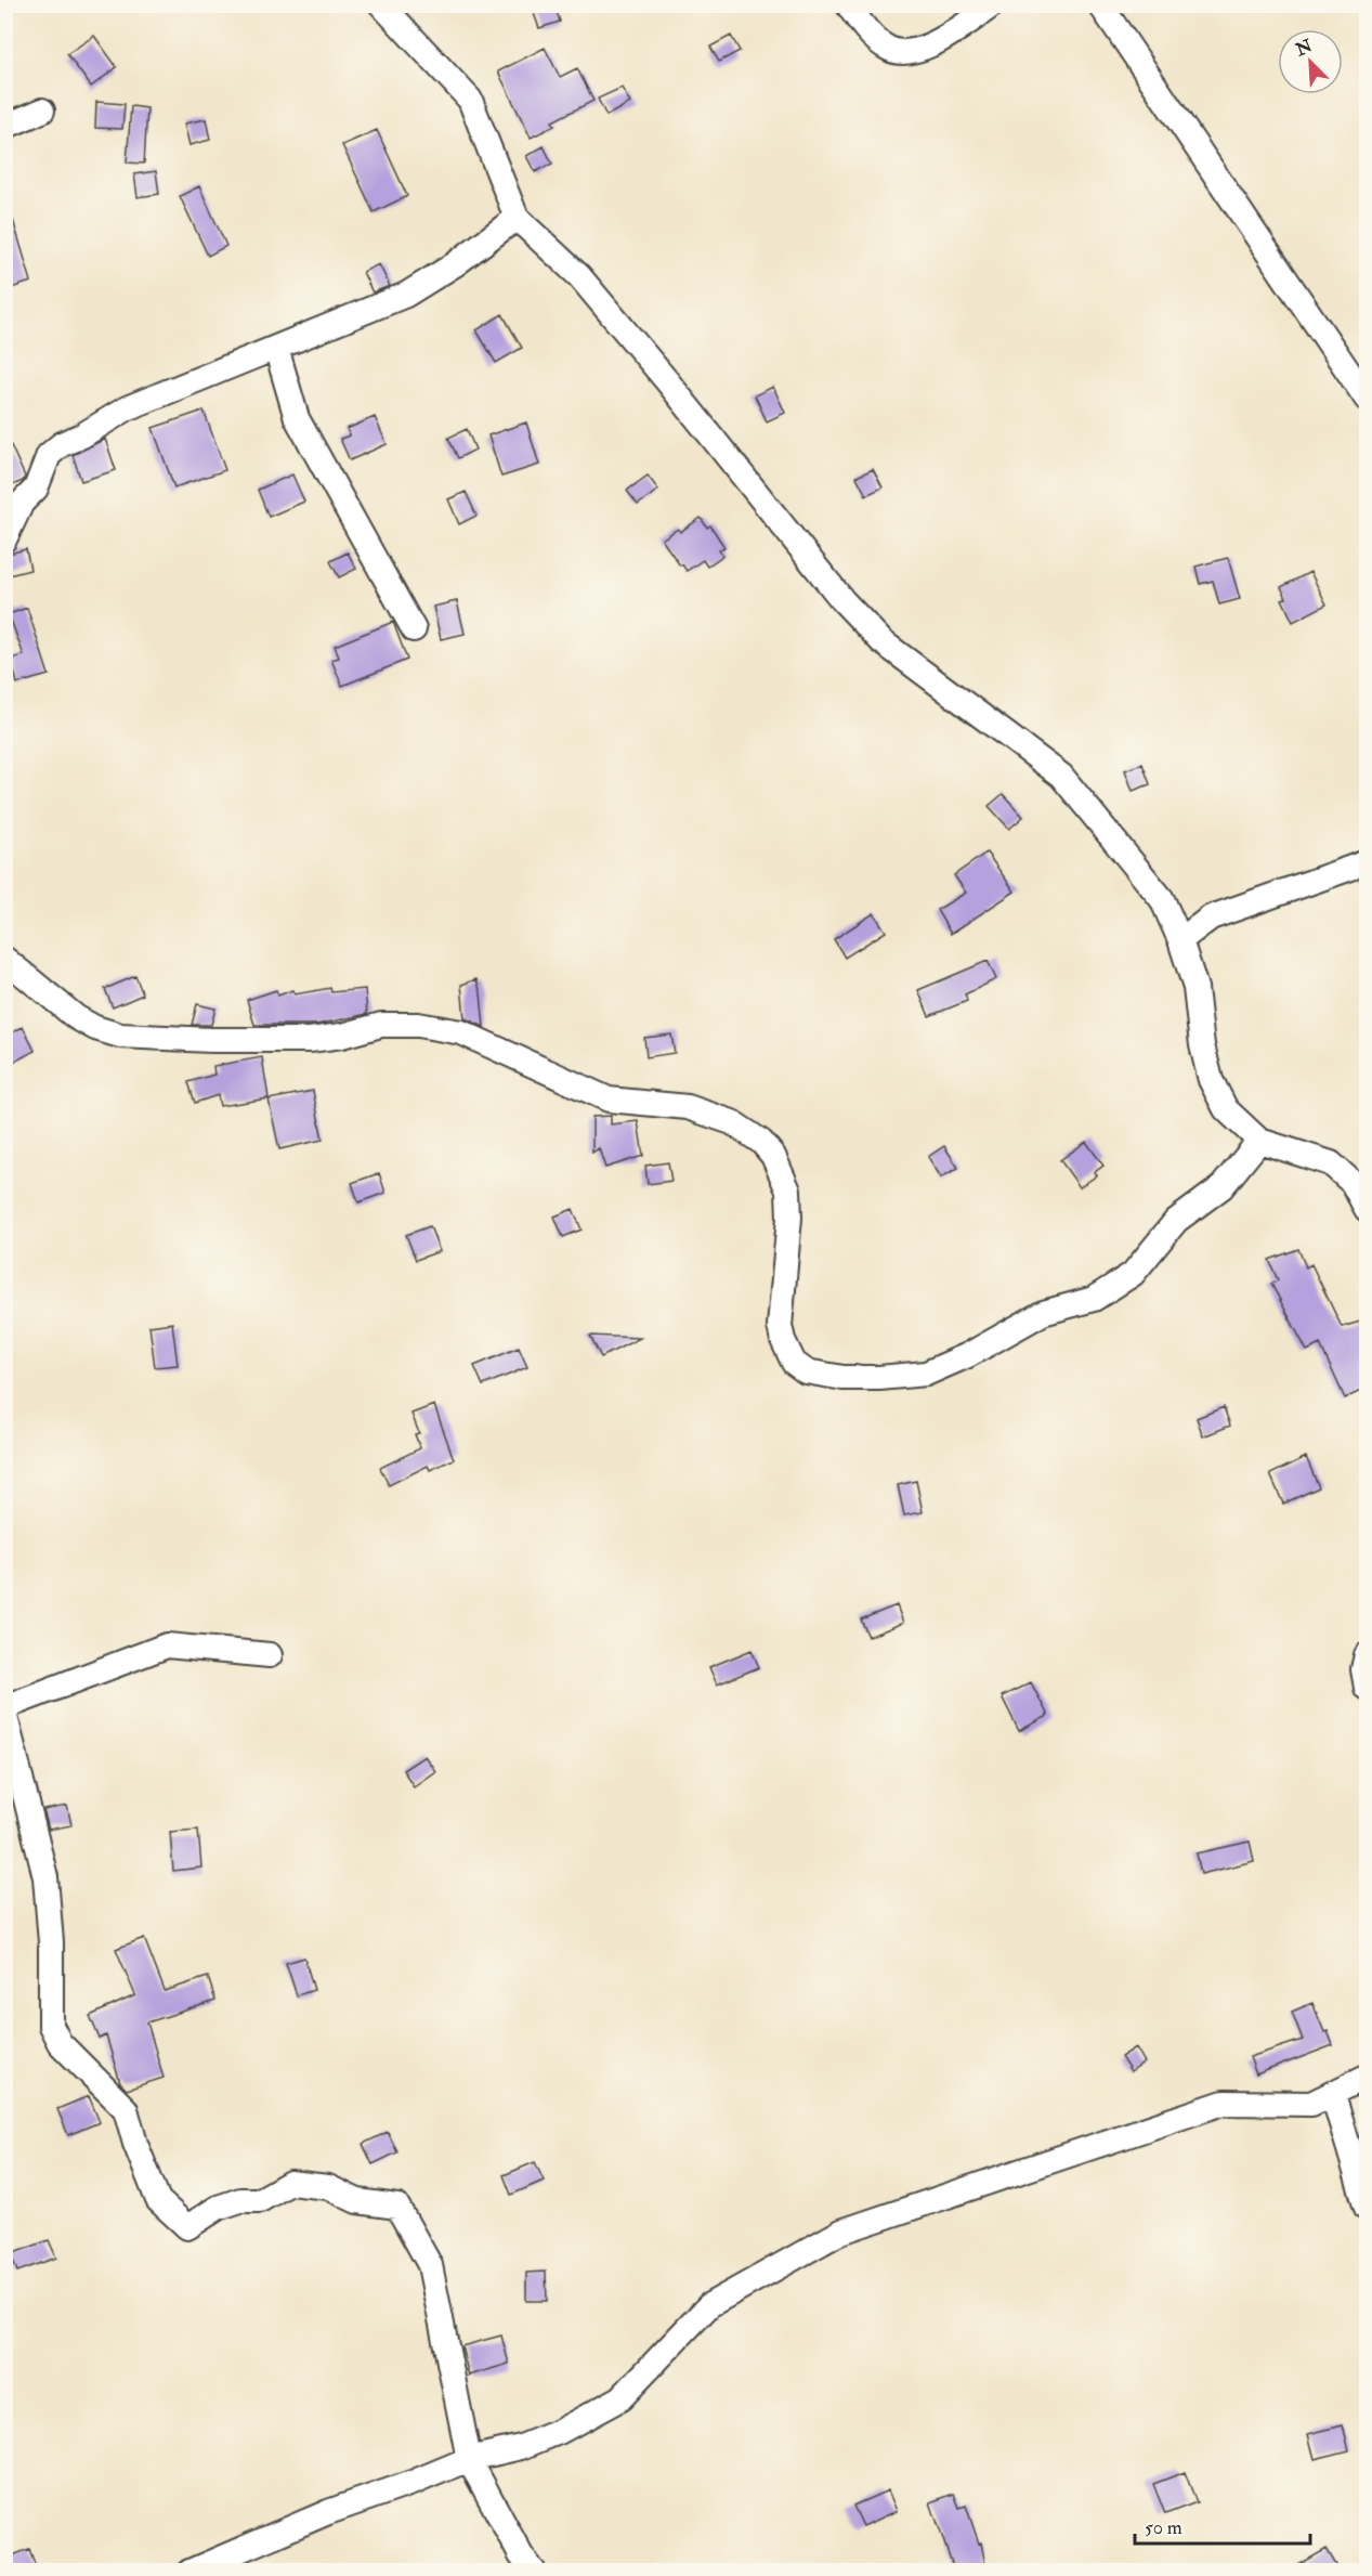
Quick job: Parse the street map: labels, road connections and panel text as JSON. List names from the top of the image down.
{
  "scale_bar": "50 m",
  "north": "top left"
}
